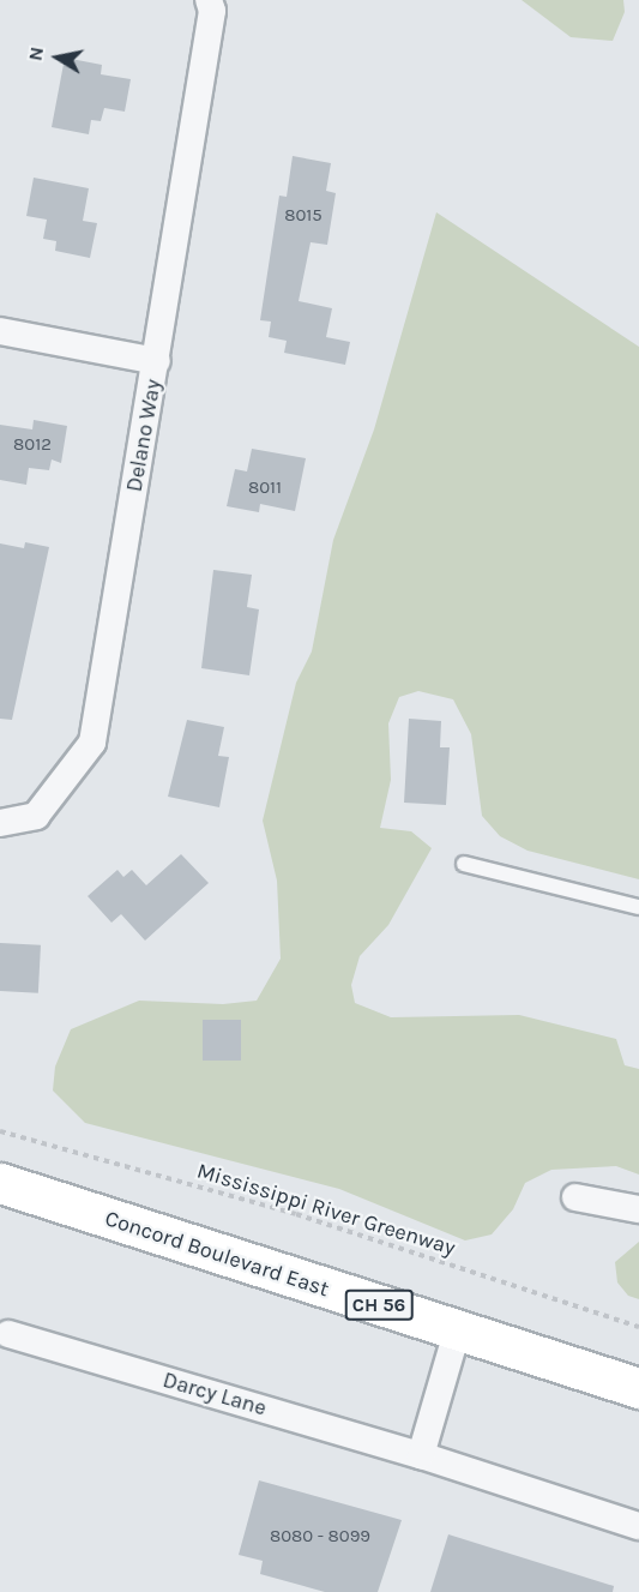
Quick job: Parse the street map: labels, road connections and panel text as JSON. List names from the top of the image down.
{
  "streets": {
    "main road": ["Concord Boulevard East", "CH 56"],
    "street": ["Delano Way", "Darcy Lane"],
    "path": ["Mississippi River Greenway"]
  },
  "house_numbers": [
    "8015",
    "8012",
    "8011",
    "8080 - 8099"
  ],
  "north": "left"
}
